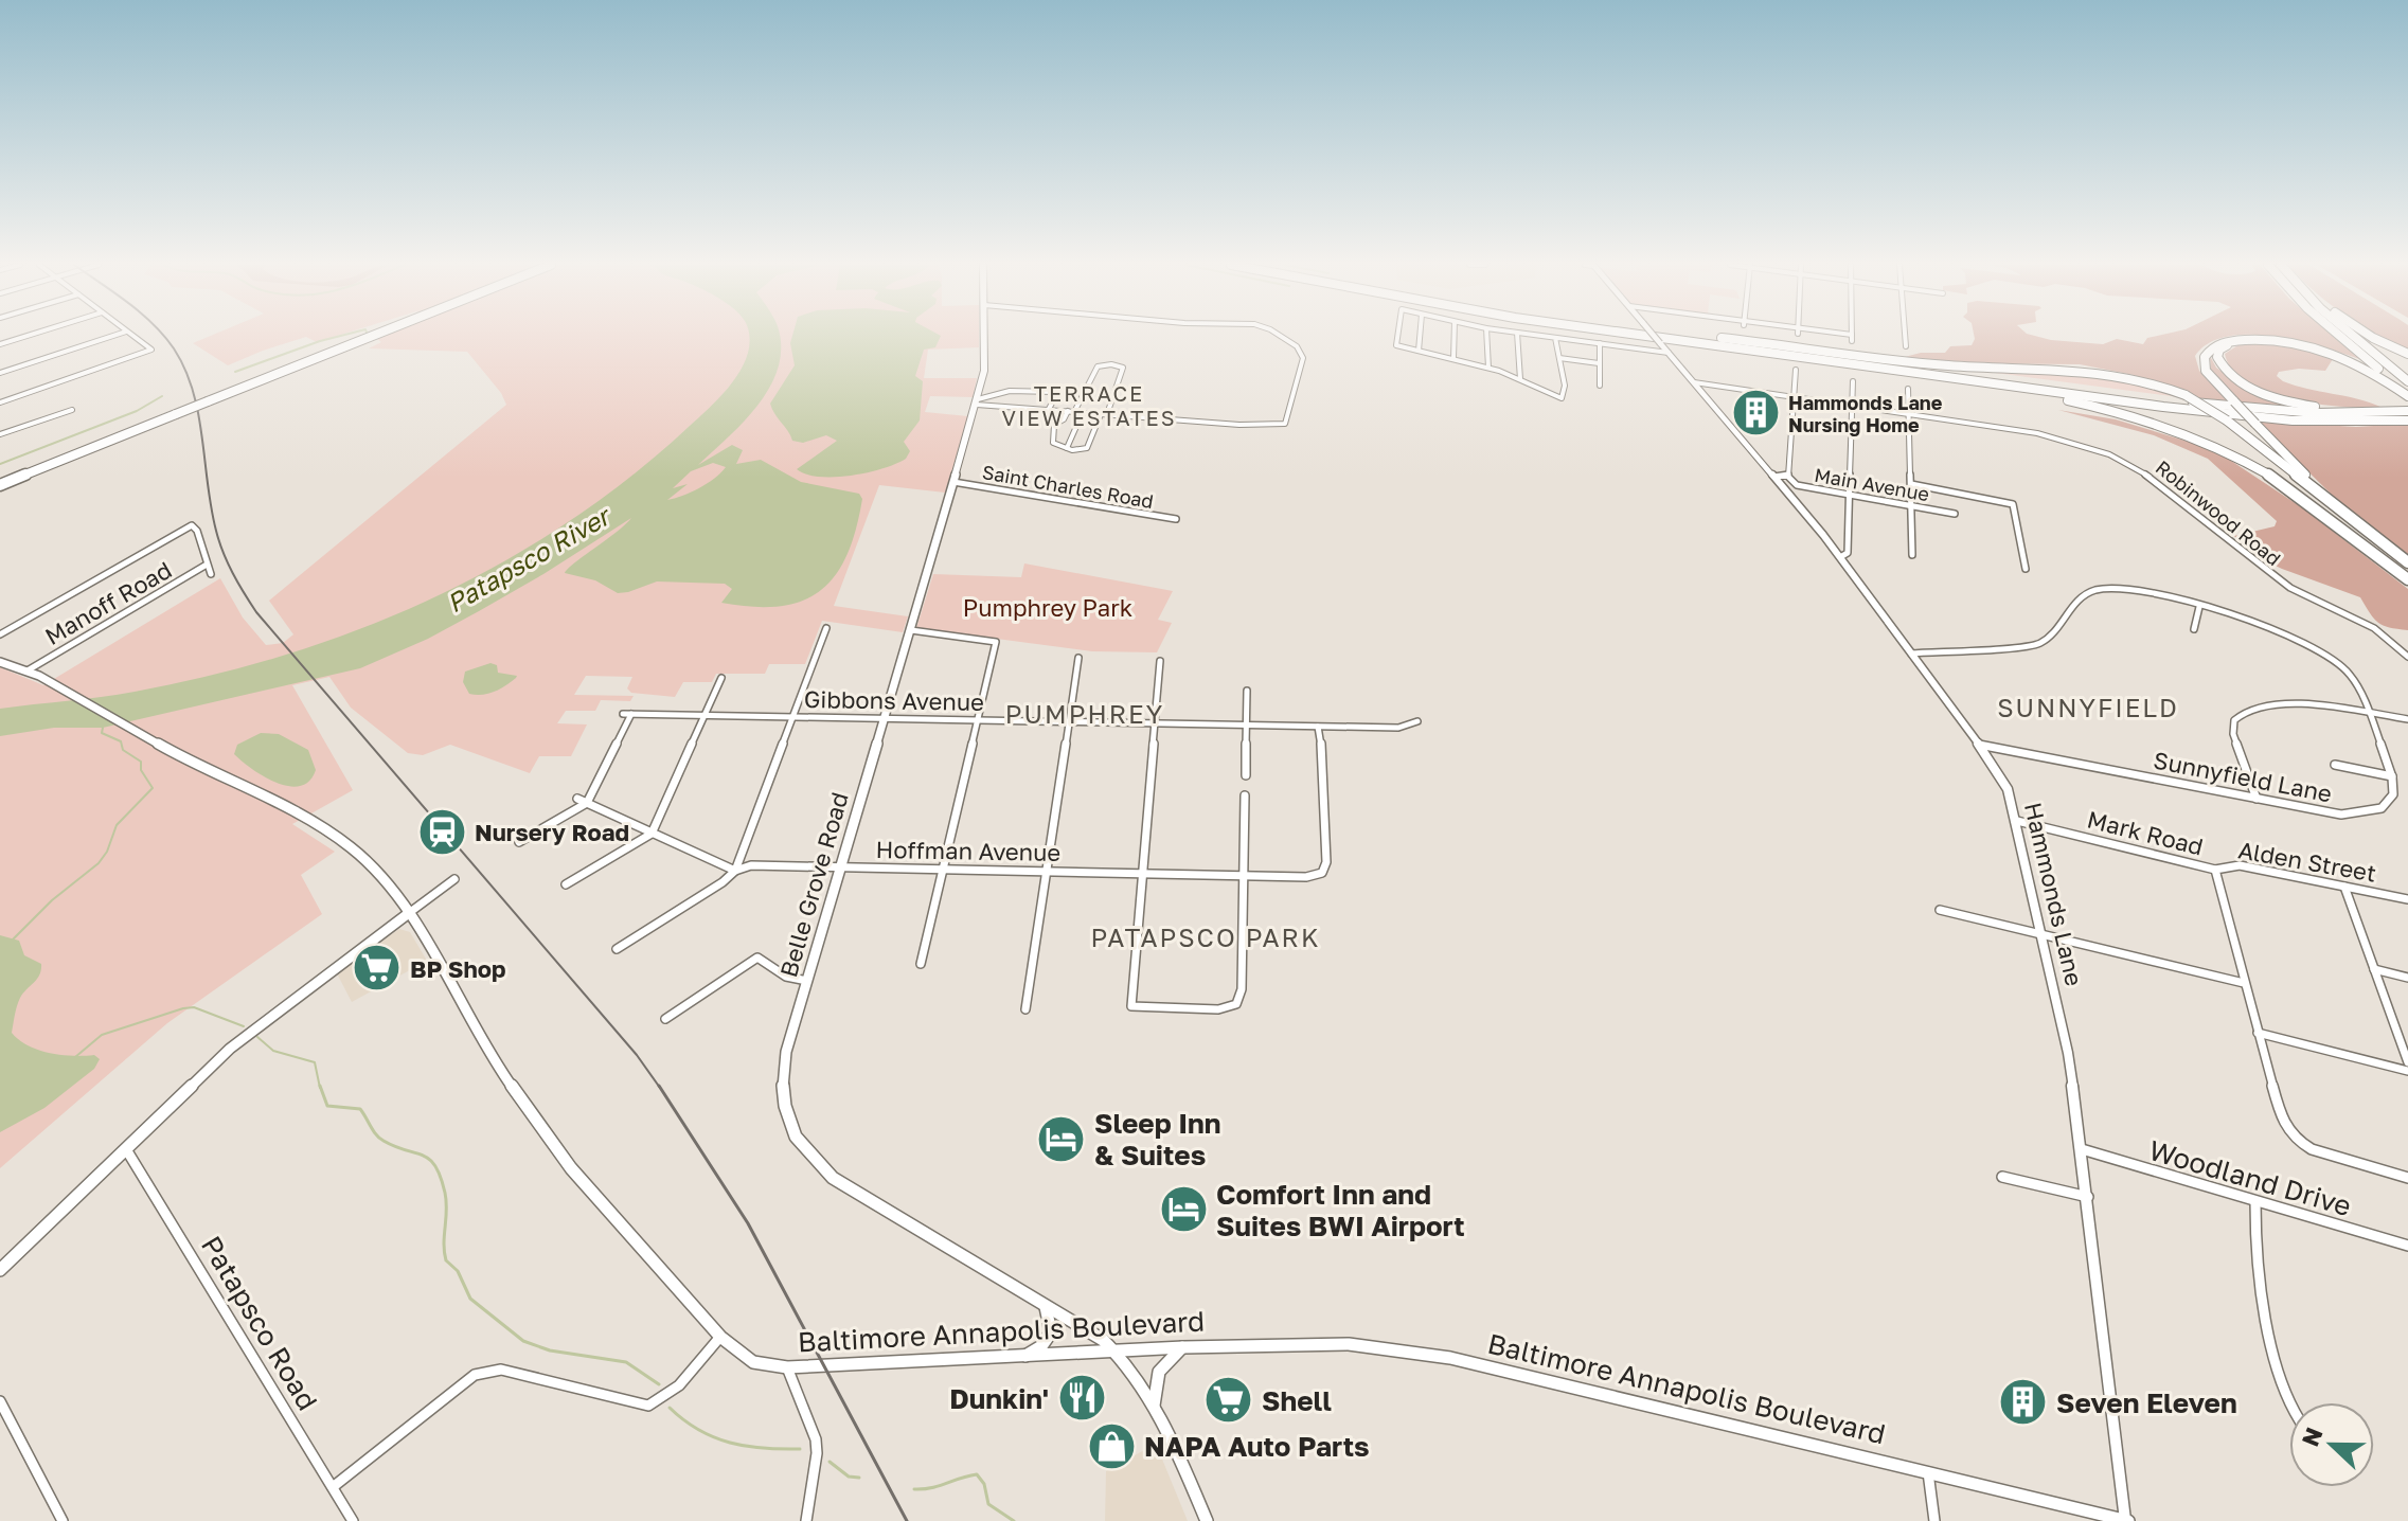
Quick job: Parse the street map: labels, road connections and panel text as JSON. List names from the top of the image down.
{
  "streets": {
    "main road": ["Belle Grove Road", "Baltimore Annapolis Boulevard"],
    "street": [
      "Main Avenue",
      "Saint Charles Road",
      "Robinwood Road",
      "Manoff Road",
      "Gibbons Avenue",
      "Sunnyfield Lane",
      "Mark Road",
      "Hoffman Avenue",
      "Alden Street",
      "Hammonds Lane",
      "Woodland Drive",
      "Patapsco Road"
    ]
  },
  "crossings": [
    ["Saint Charles Road", "Belle Grove Road"],
    ["Robinwood Road", "Hammonds Lane"],
    ["Manoff Road", "Baltimore Annapolis Boulevard"],
    ["Gibbons Avenue", "Hoffman Avenue"],
    ["Gibbons Avenue", "Belle Grove Road"],
    ["Sunnyfield Lane", "Hammonds Lane"],
    ["Mark Road", "Alden Street"],
    ["Mark Road", "Hammonds Lane"],
    ["Hoffman Avenue", "Belle Grove Road"],
    ["Belle Grove Road", "Baltimore Annapolis Boulevard"],
    ["Hammonds Lane", "Woodland Drive"],
    ["Hammonds Lane", "Baltimore Annapolis Boulevard"]
  ],
  "districts": [
    "TERRACE VIEW ESTATES",
    "SUNNYFIELD",
    "PUMPHREY",
    "PATAPSCO PARK"
  ],
  "water": ["Patapsco River"],
  "parks": ["Pumphrey Park"],
  "places": {
    "building": ["Hammonds Lane Nursing Home", "Seven Eleven"],
    "station": ["Nursery Road"],
    "supermarket": ["BP Shop", "Shell"],
    "hotel": ["Sleep Inn & Suites", "Comfort Inn and Suites BWI Airport"],
    "restaurant": ["Dunkin'"],
    "shop": ["NAPA Auto Parts"]
  },
  "north": "left"
}
